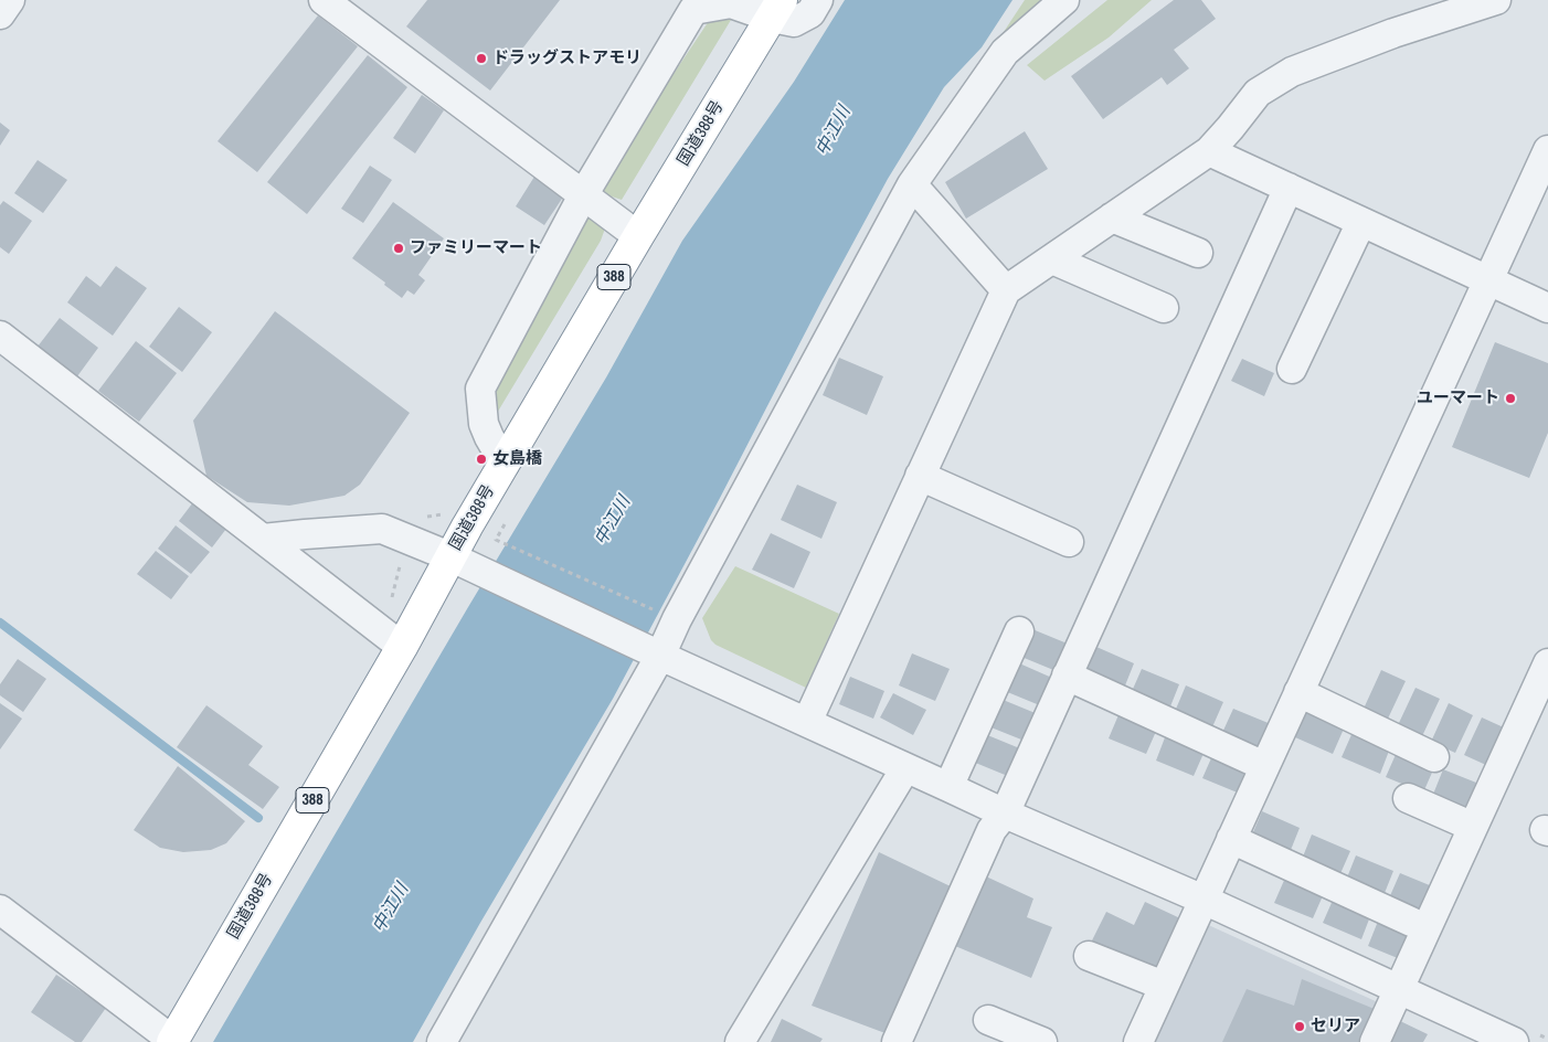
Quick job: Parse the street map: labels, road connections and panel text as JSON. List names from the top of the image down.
{
  "streets": {
    "highway": ["国道388号", "388"]
  },
  "water": ["中江川"],
  "places": [
    "ドラッグストアモリ",
    "ファミリーマート",
    "ユーマート",
    "女島橋",
    "セリア"
  ]
}
